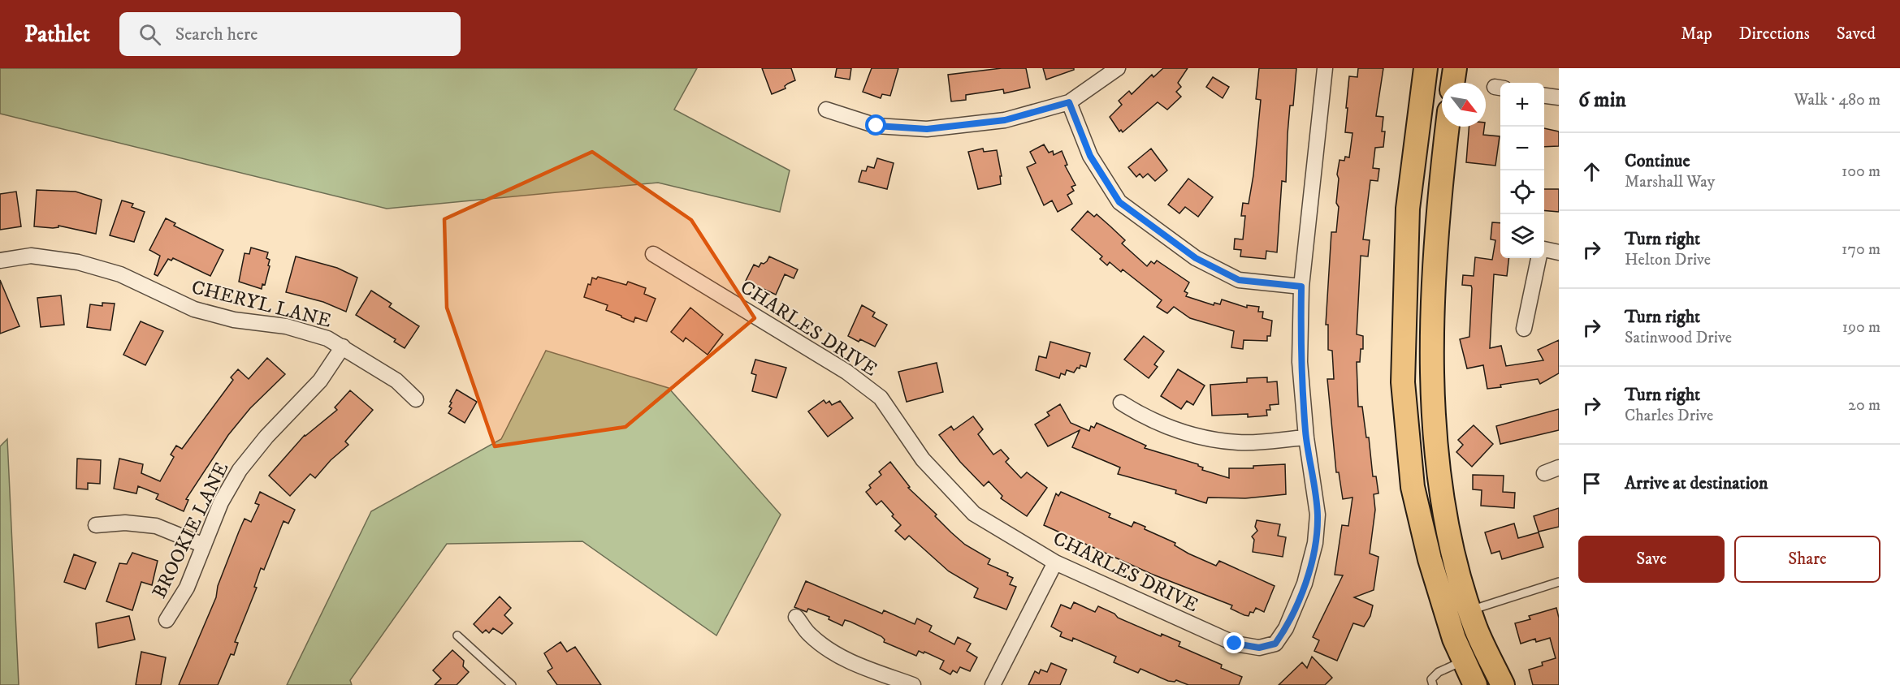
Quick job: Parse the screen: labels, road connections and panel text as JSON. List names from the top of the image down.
{
  "streets": {
    "street": ["CHERYL LANE", "CHARLES DRIVE", "BROOKIE LANE"]
  },
  "crossings": [
    ["CHERYL LANE", "BROOKIE LANE"]
  ],
  "north": "bottom right",
  "page": {
    "header": "Pathlet",
    "search": "Search here",
    "nav": ["Map", "Directions", "Saved"],
    "heading": ["6 min", "Walk · 480 m"],
    "map_buttons": ["+", "−"],
    "list": [
      ["Continue", "Marshall Way", "100 m"],
      ["Turn right", "Helton Drive", "170 m"],
      ["Turn right", "Satinwood Drive", "190 m"],
      ["Turn right", "Charles Drive", "20 m"],
      "Arrive at destination"
    ],
    "buttons": ["Save", "Share"]
  }
}
